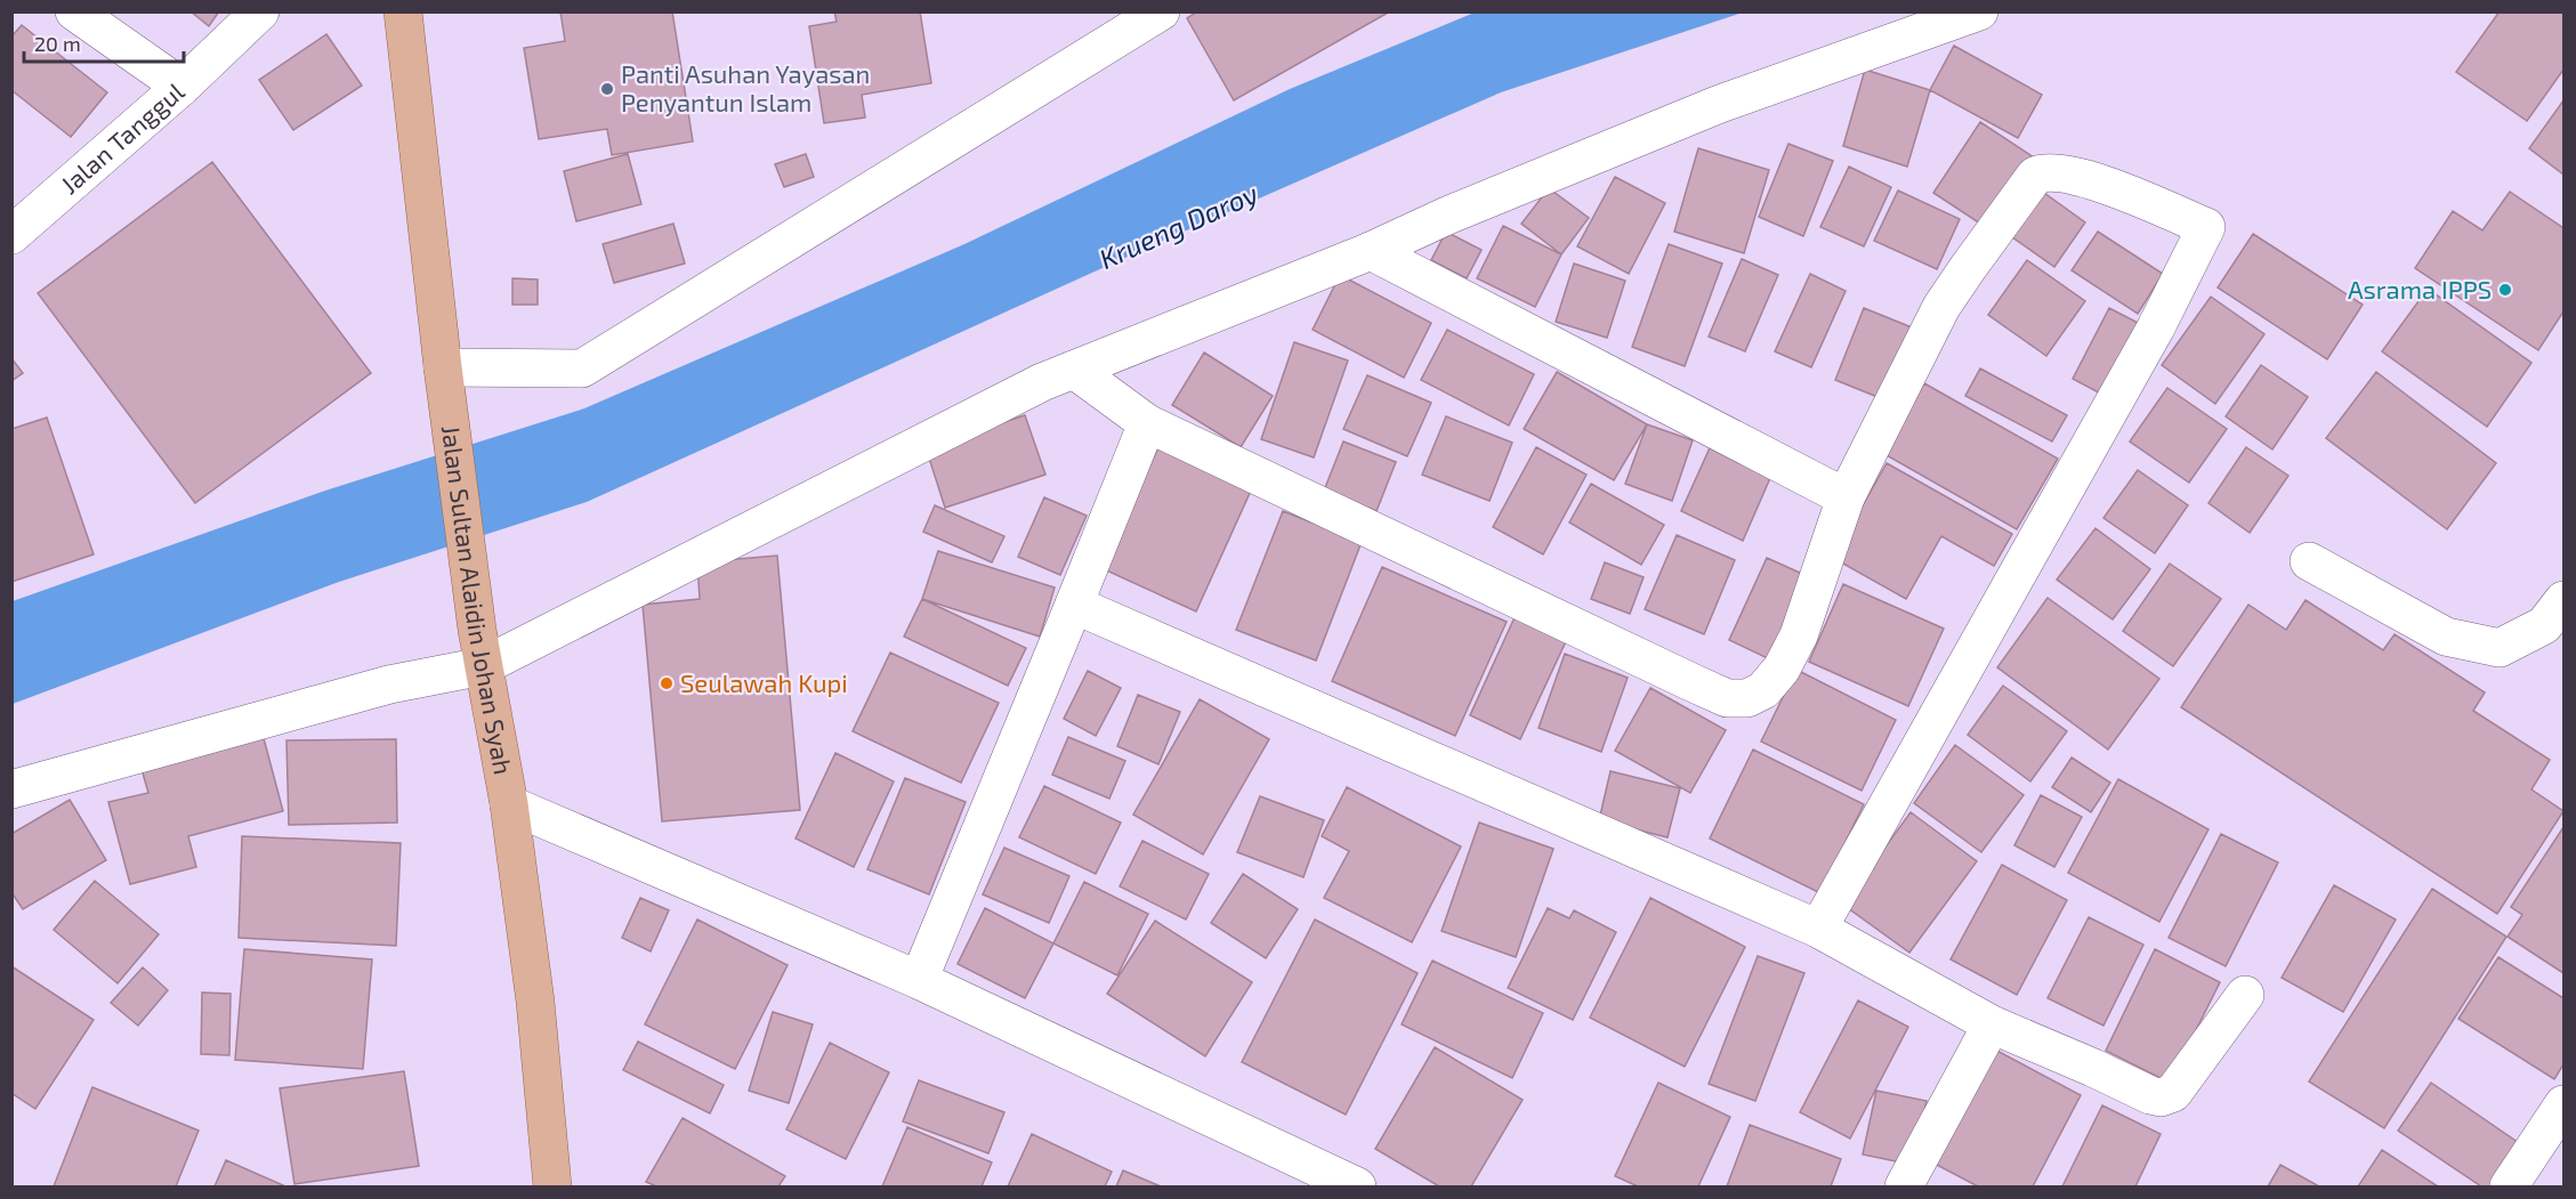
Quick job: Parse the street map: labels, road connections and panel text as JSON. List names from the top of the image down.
{
  "streets": {
    "main road": ["Jalan Sultan Alaidin Johan Syah"],
    "street": ["Jalan Tanggul"]
  },
  "water": ["Krueng Daroy"],
  "places": ["Panti Asuhan Yayasan Penyantun Islam", "Asrama IPPS", "Seulawah Kupi"],
  "scale_bar": "20 m"
}
